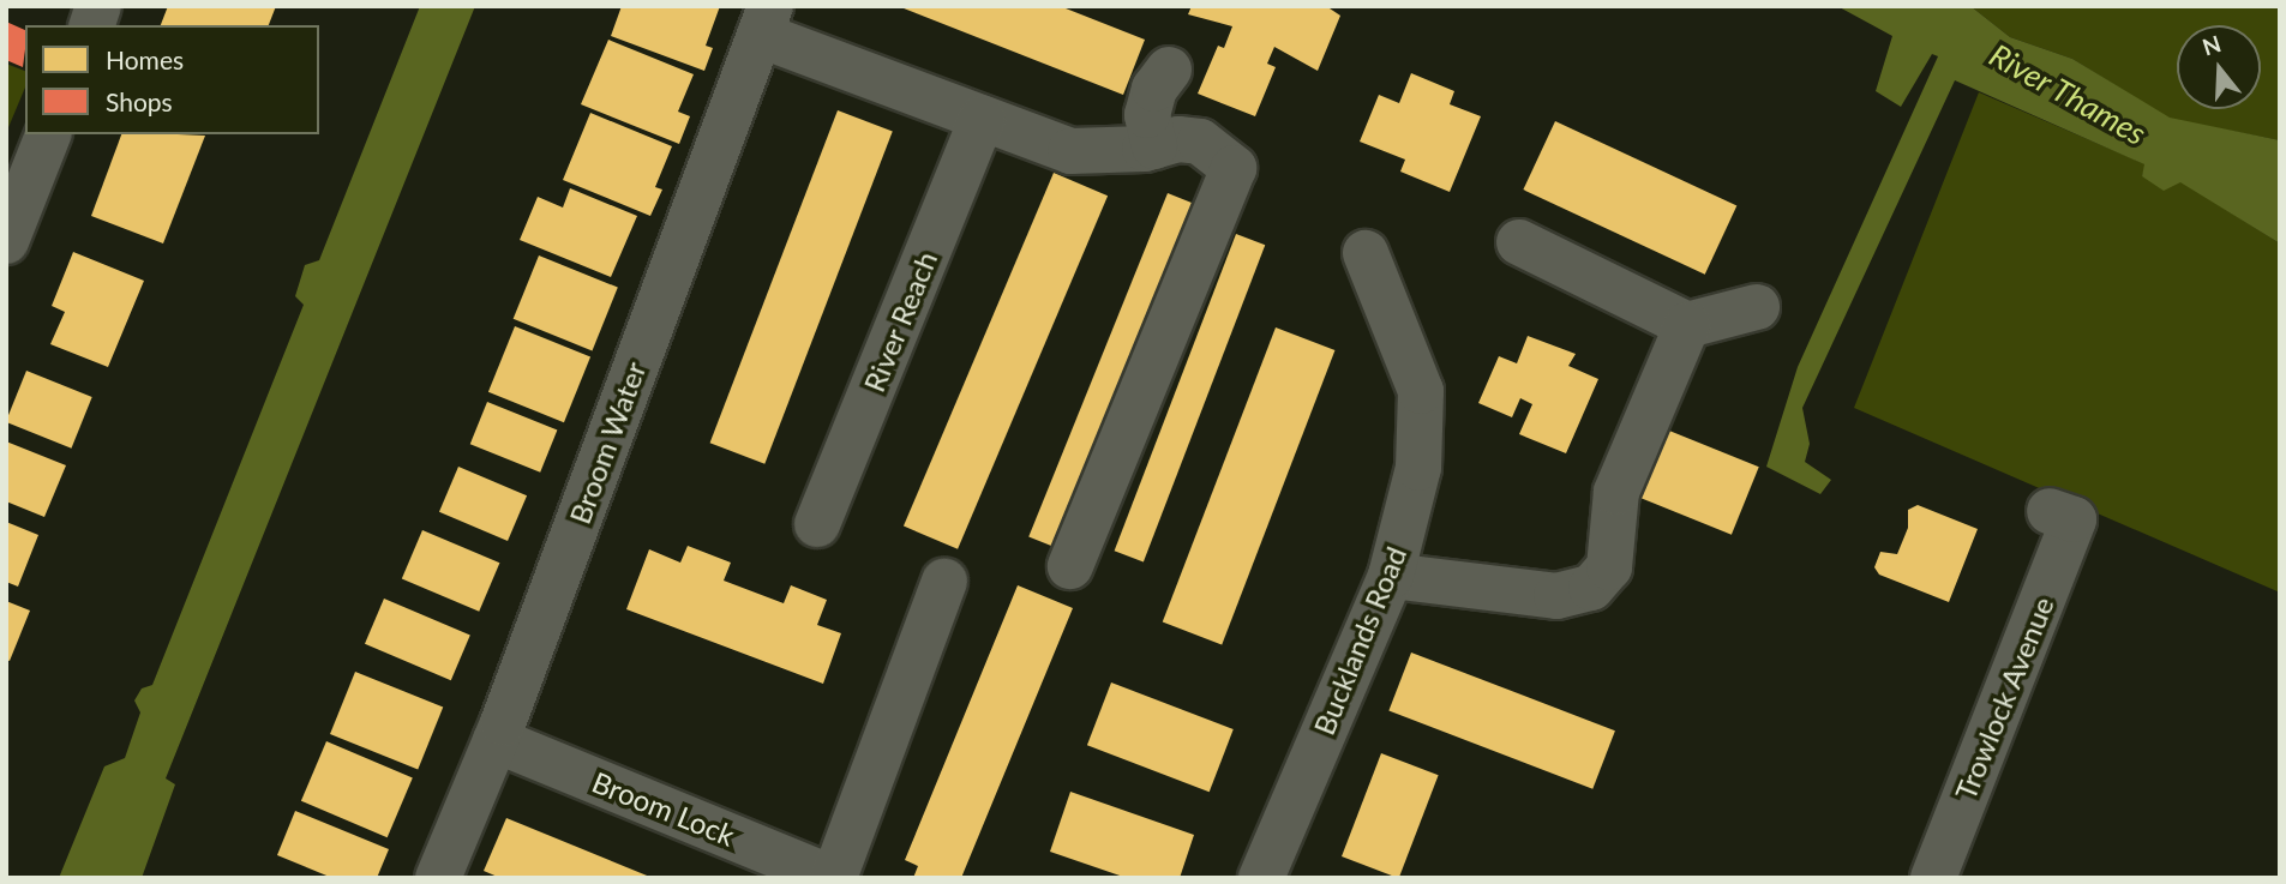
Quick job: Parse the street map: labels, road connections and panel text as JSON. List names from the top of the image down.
{
  "streets": {
    "street": [
      "River Reach",
      "Broom Water",
      "Bucklands Road",
      "Trowlock Avenue",
      "Broom Lock"
    ]
  },
  "crossings": [
    ["Broom Water", "Broom Lock"]
  ],
  "water": ["River Thames"],
  "legend": ["Homes", "Shops"],
  "north": "top"
}
